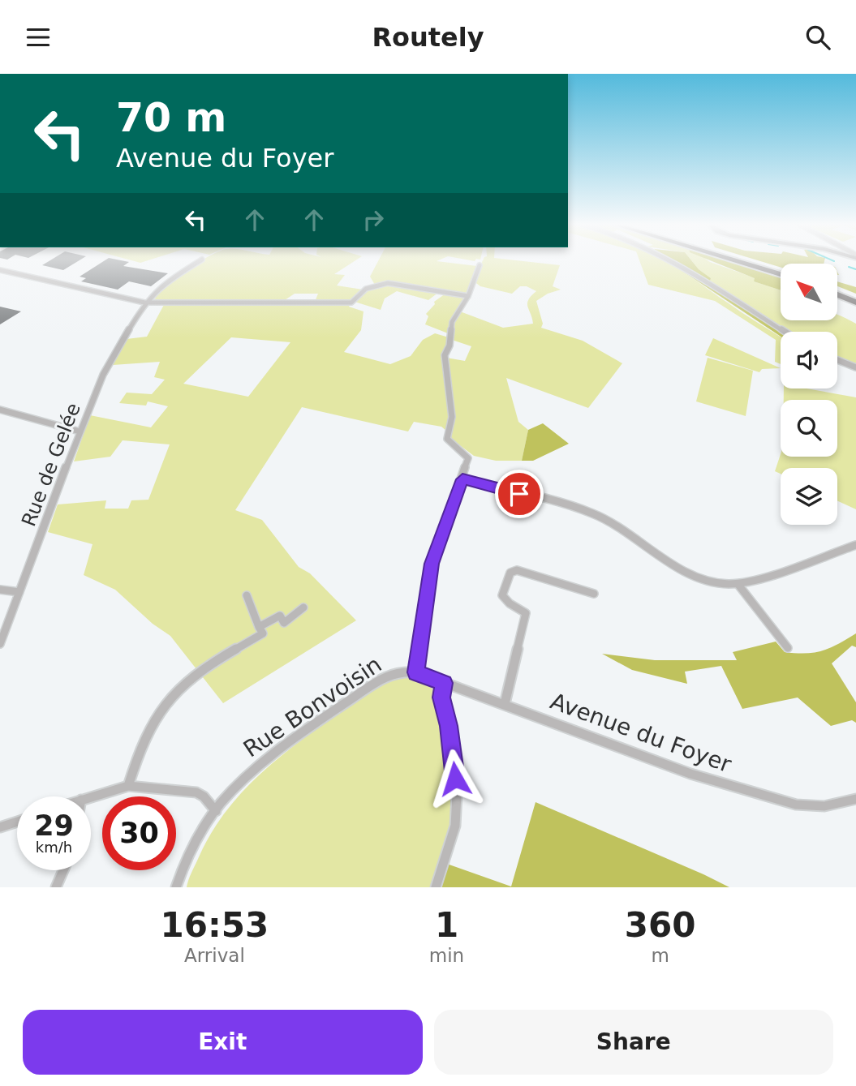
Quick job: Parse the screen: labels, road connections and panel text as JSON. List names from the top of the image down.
{
  "streets": {
    "street": ["Rue de Gelée", "Rue Bonvoisin", "Avenue du Foyer"]
  },
  "crossings": [
    ["Rue Bonvoisin", "Avenue du Foyer"]
  ],
  "north": "top left",
  "page": {
    "header": "Routely",
    "turn": ["70 m", "Avenue du Foyer"],
    "speed": "29 km/h",
    "limit": "30",
    "eta": [
      "16:53",
      "Arrival",
      "1",
      "min",
      "360",
      "m"
    ],
    "buttons": ["Exit", "Share"]
  }
}
